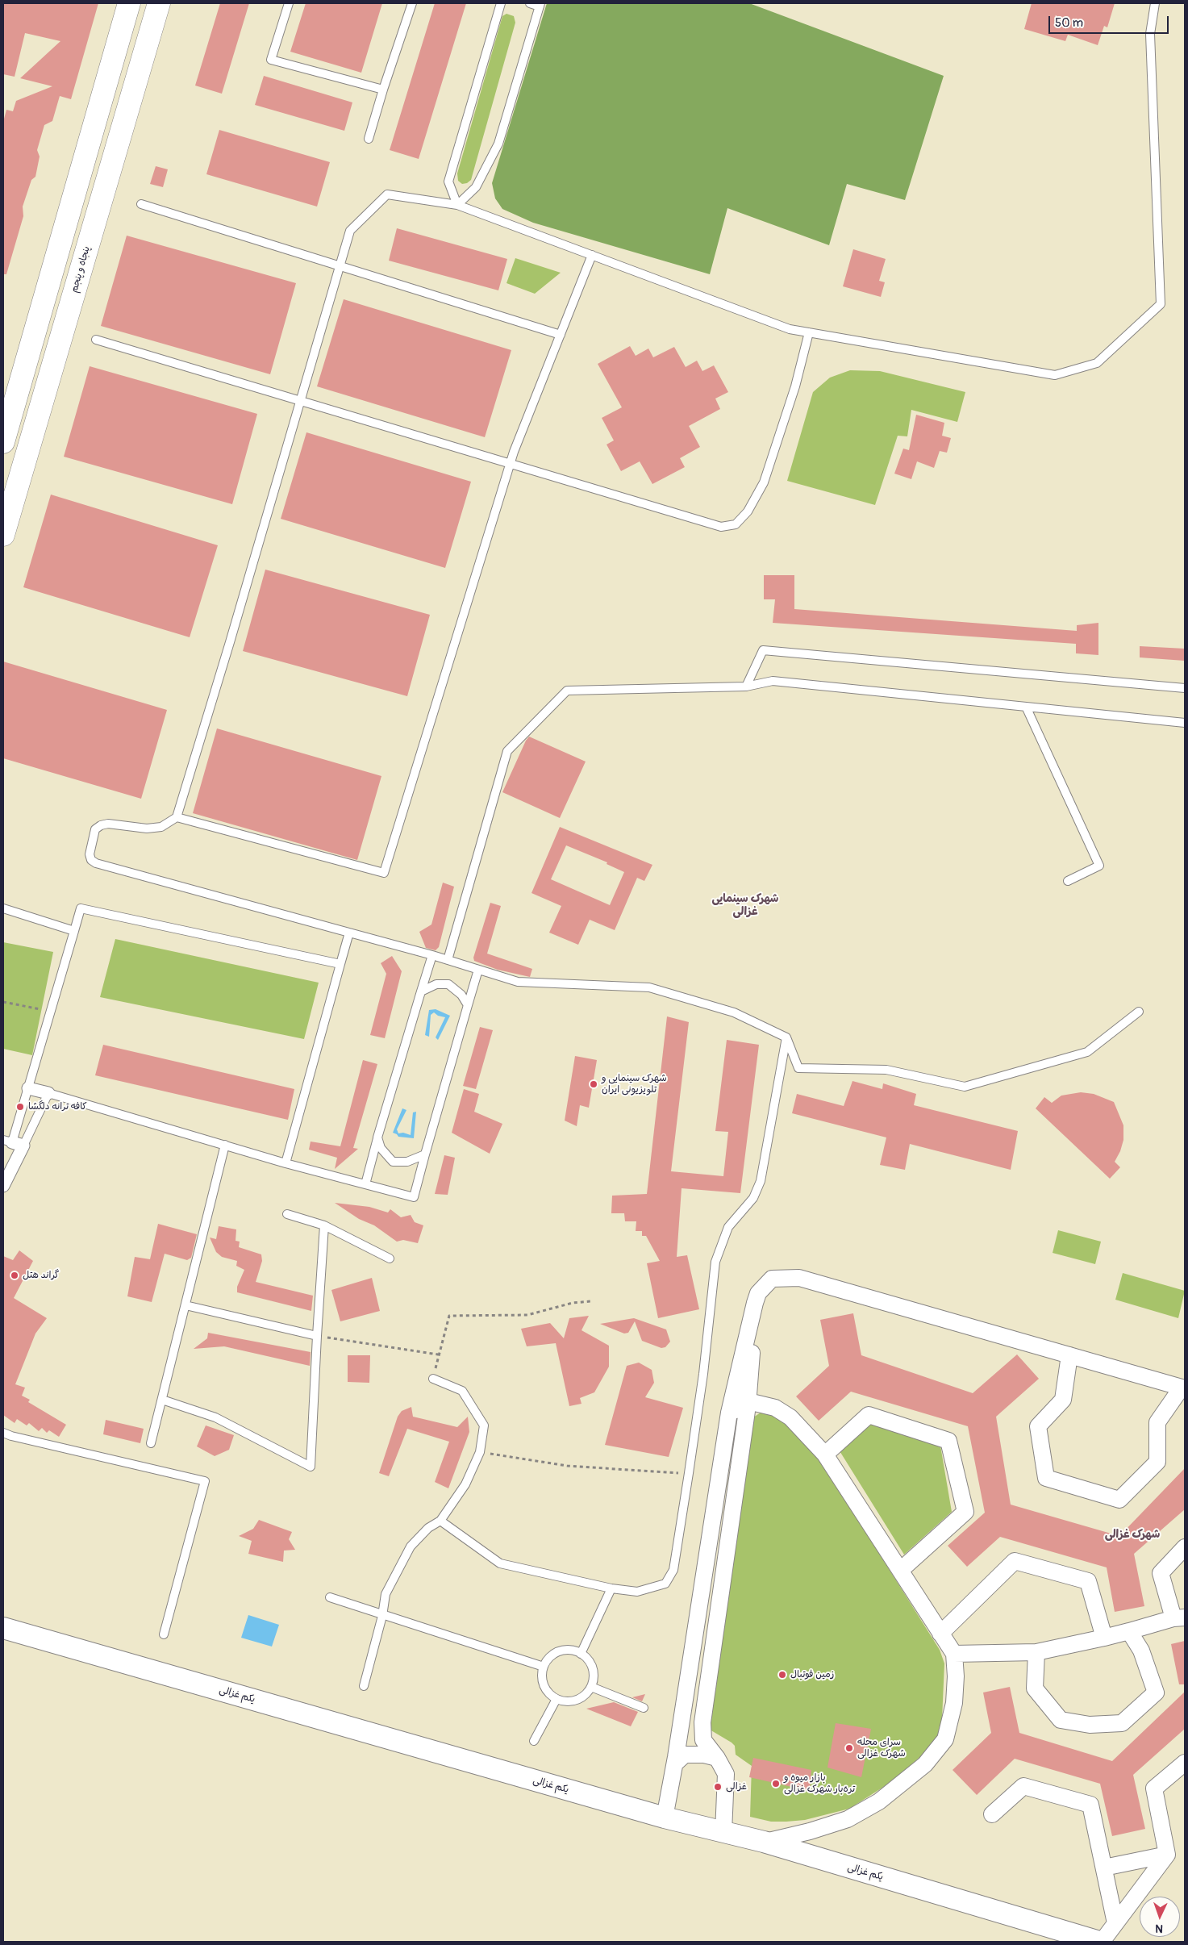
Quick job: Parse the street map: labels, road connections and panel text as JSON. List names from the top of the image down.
{
  "streets": {
    "main road": ["پنجاه و پنجم"],
    "street": ["یکم غزالی"]
  },
  "districts": ["شهرک سینمایی غزالی", "شهرک غزالی"],
  "places": [
    "شهرک سینمایی و تلویزیونی ایران",
    "کافه ترانه دلگشا",
    "گراند هتل",
    "زمین فوتبال",
    "سرای محله شهرک غزالی",
    "بازار میوه و تره‌بار شهرک غزالی",
    "غزالی"
  ],
  "scale_bar": "50 m",
  "north": "bottom"
}
